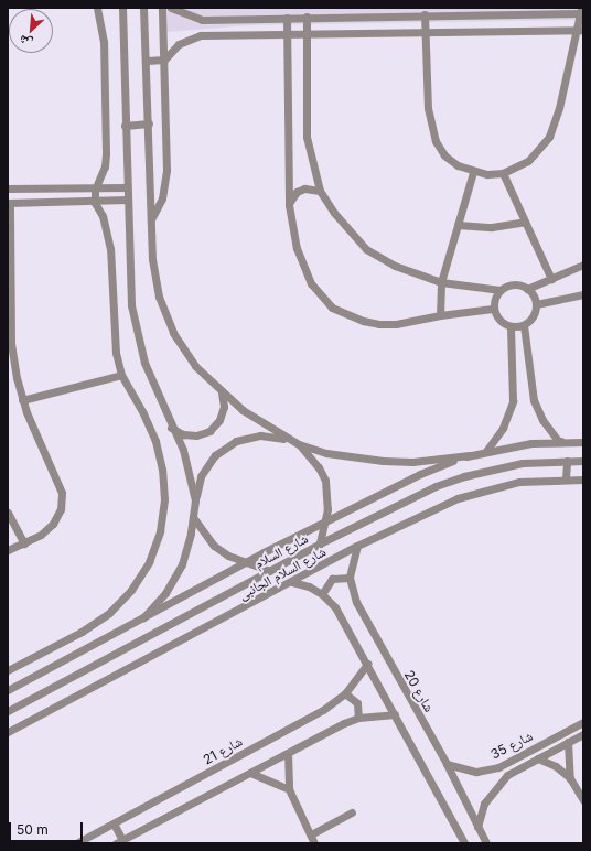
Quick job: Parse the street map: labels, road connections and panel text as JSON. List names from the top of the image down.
{
  "streets": {
    "street": [
      "شارع السلام",
      "شارع السلام الجانبى",
      "شارع 20",
      "شارع 35",
      "شارع 21"
    ]
  },
  "crossings": [
    ["شارع السلام الجانبى", "شارع 20"],
    ["شارع 20", "شارع 35"]
  ],
  "scale_bar": "50 m",
  "north": "bottom left"
}
